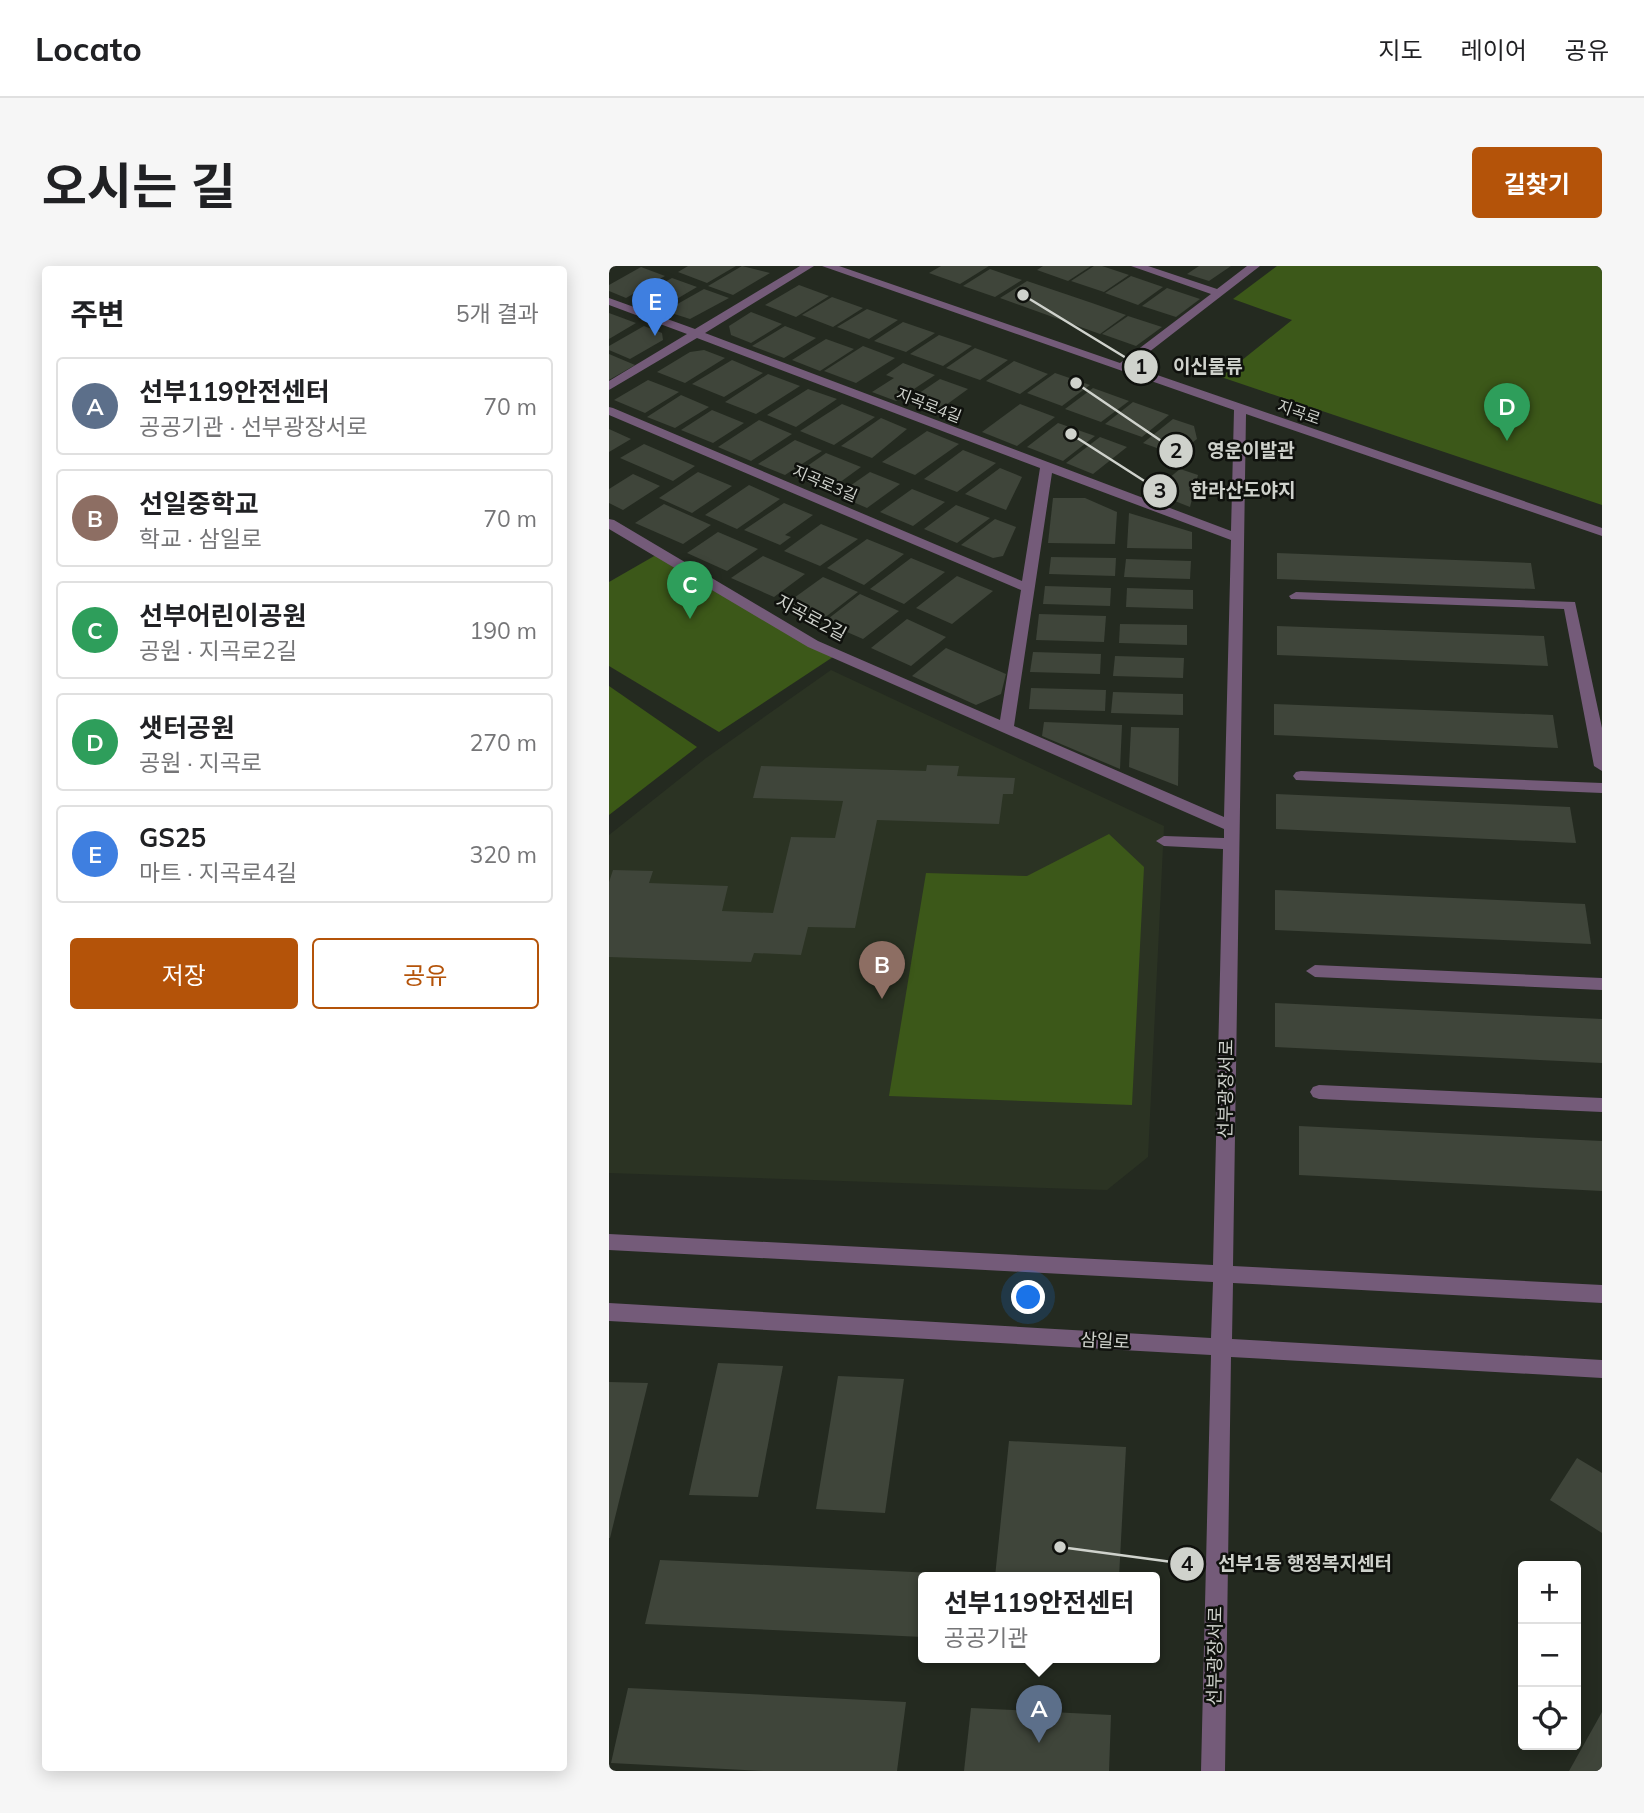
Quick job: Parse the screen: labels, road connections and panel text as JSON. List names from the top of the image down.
{
  "streets": {
    "street": [
      "지곡로4길",
      "지곡로",
      "지곡로3길",
      "지곡로2길",
      "선부광장서로",
      "삼일로"
    ]
  },
  "crossings": [
    ["지곡로4길", "선부광장서로"],
    ["지곡로", "선부광장서로"],
    ["지곡로2길", "선부광장서로"],
    ["선부광장서로", "삼일로"]
  ],
  "places": [
    "이신물류",
    "영운이발관",
    "한라산도야지",
    "선부1동 행정복지센터"
  ],
  "page": {
    "header": "Locato",
    "nav": ["지도", "레이어", "공유"],
    "title": "오시는 길",
    "buttons": [
      "길찾기",
      ["저장", "공유"]
    ],
    "heading": ["주변", "5개 결과"],
    "pins": [
      "E",
      "D",
      "C",
      "B",
      "A"
    ],
    "list": [
      {
        "mark": "A",
        "name": "선부119안전센터",
        "note": "공공기관 · 선부광장서로",
        "value": "70 m"
      },
      {
        "mark": "B",
        "name": "선일중학교",
        "note": "학교 · 삼일로",
        "value": "70 m"
      },
      {
        "mark": "C",
        "name": "선부어린이공원",
        "note": "공원 · 지곡로2길",
        "value": "190 m"
      },
      {
        "mark": "D",
        "name": "샛터공원",
        "note": "공원 · 지곡로",
        "value": "270 m"
      },
      {
        "mark": "E",
        "name": "GS25",
        "note": "마트 · 지곡로4길",
        "value": "320 m"
      }
    ],
    "map_buttons": ["+", "−"],
    "popup": ["선부119안전센터", "공공기관"]
  }
}
